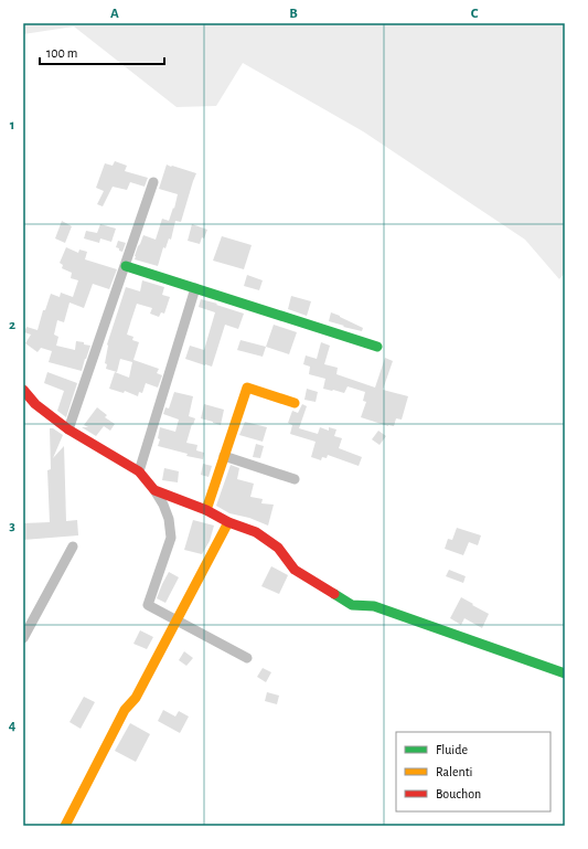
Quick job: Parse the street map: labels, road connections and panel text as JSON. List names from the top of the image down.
{
  "legend": ["Fluide", "Ralenti", "Bouchon"],
  "scale_bar": "100 m",
  "grid": {
    "columns": ["A", "B", "C"],
    "rows": [
      "1",
      "2",
      "3",
      "4"
    ]
  }
}
